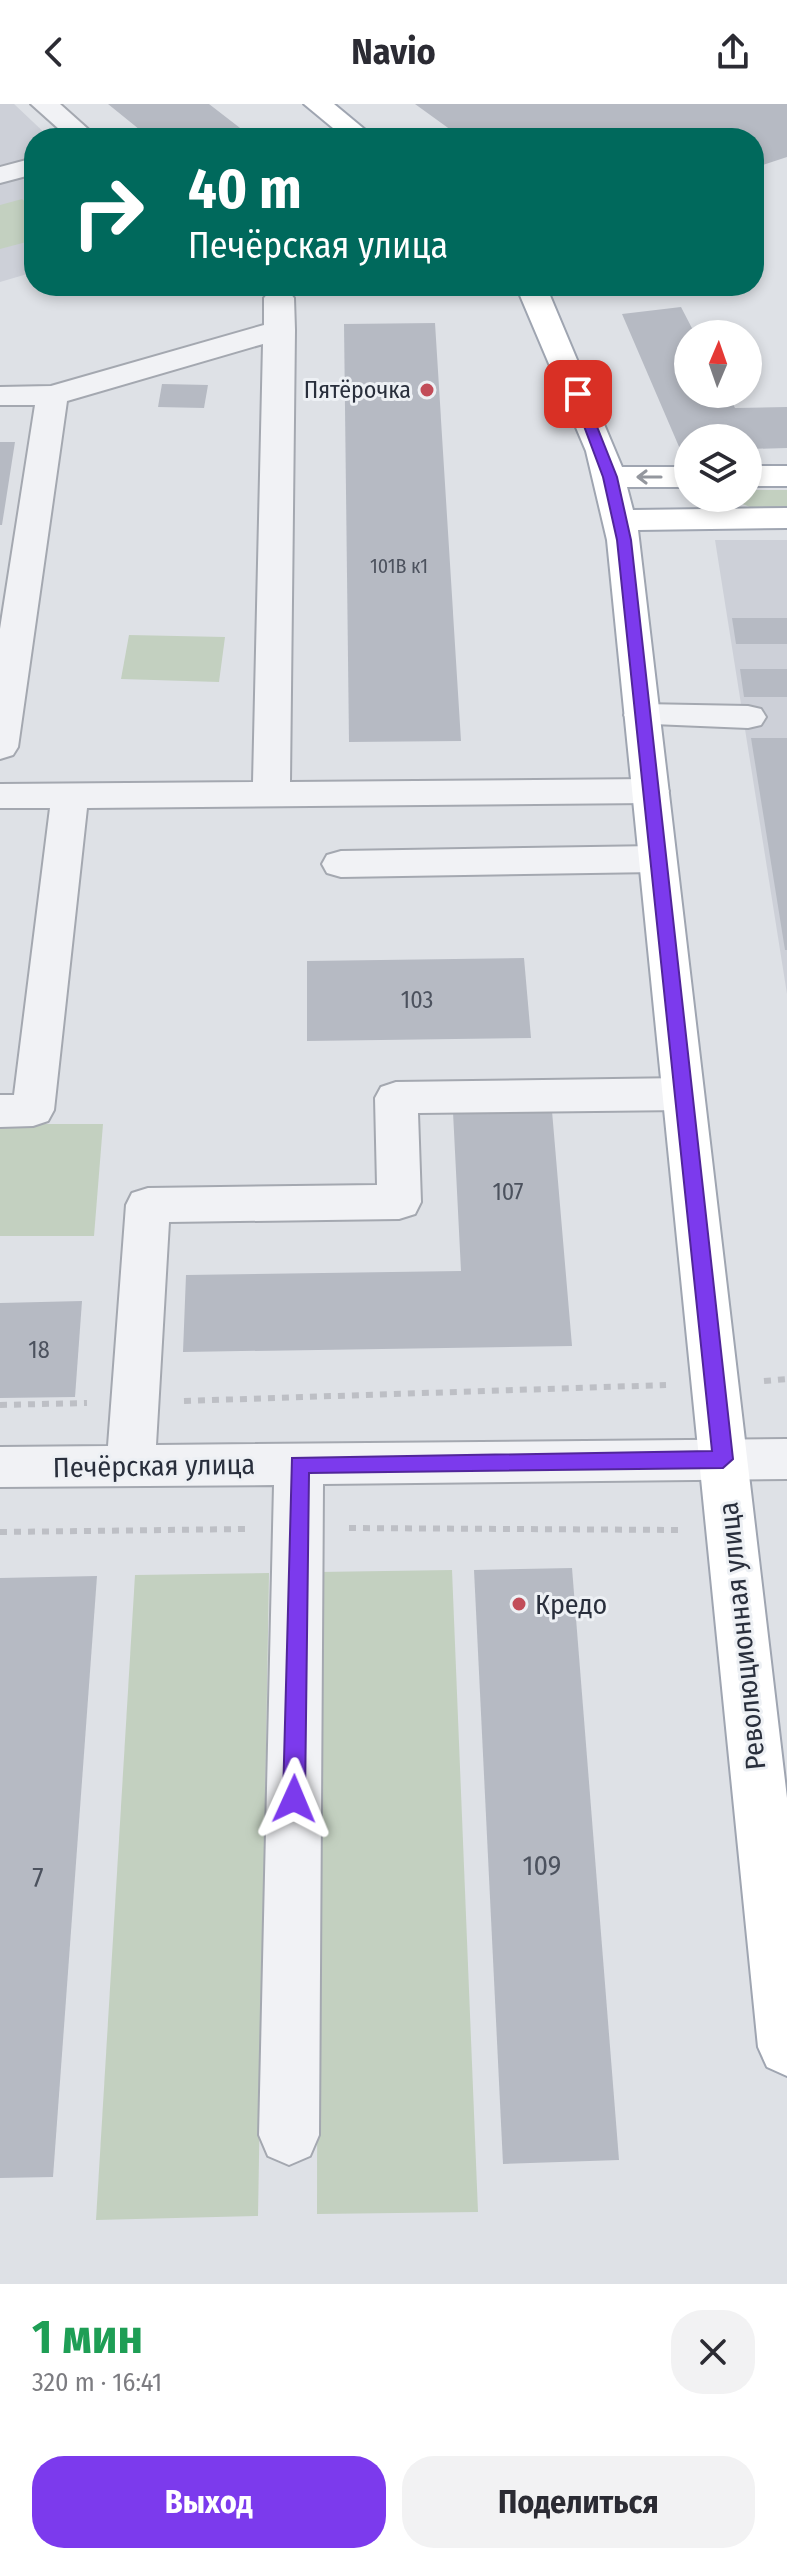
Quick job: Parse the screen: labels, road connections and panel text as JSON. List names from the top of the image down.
{
  "streets": {
    "main road": ["Революционная улица"],
    "street": ["Печёрская улица"]
  },
  "crossings": [
    ["Печёрская улица", "Революционная улица"]
  ],
  "places": ["Пятёрочка", "Кредо"],
  "house_numbers": [
    "101В к1",
    "103",
    "107",
    "18",
    "109",
    "7"
  ],
  "north": "top",
  "page": {
    "header": "Navio",
    "turn": ["40 m", "Печёрская улица"],
    "heading": ["1 мин", "320 m · 16:41"],
    "buttons": ["Выход", "Поделиться"]
  }
}
